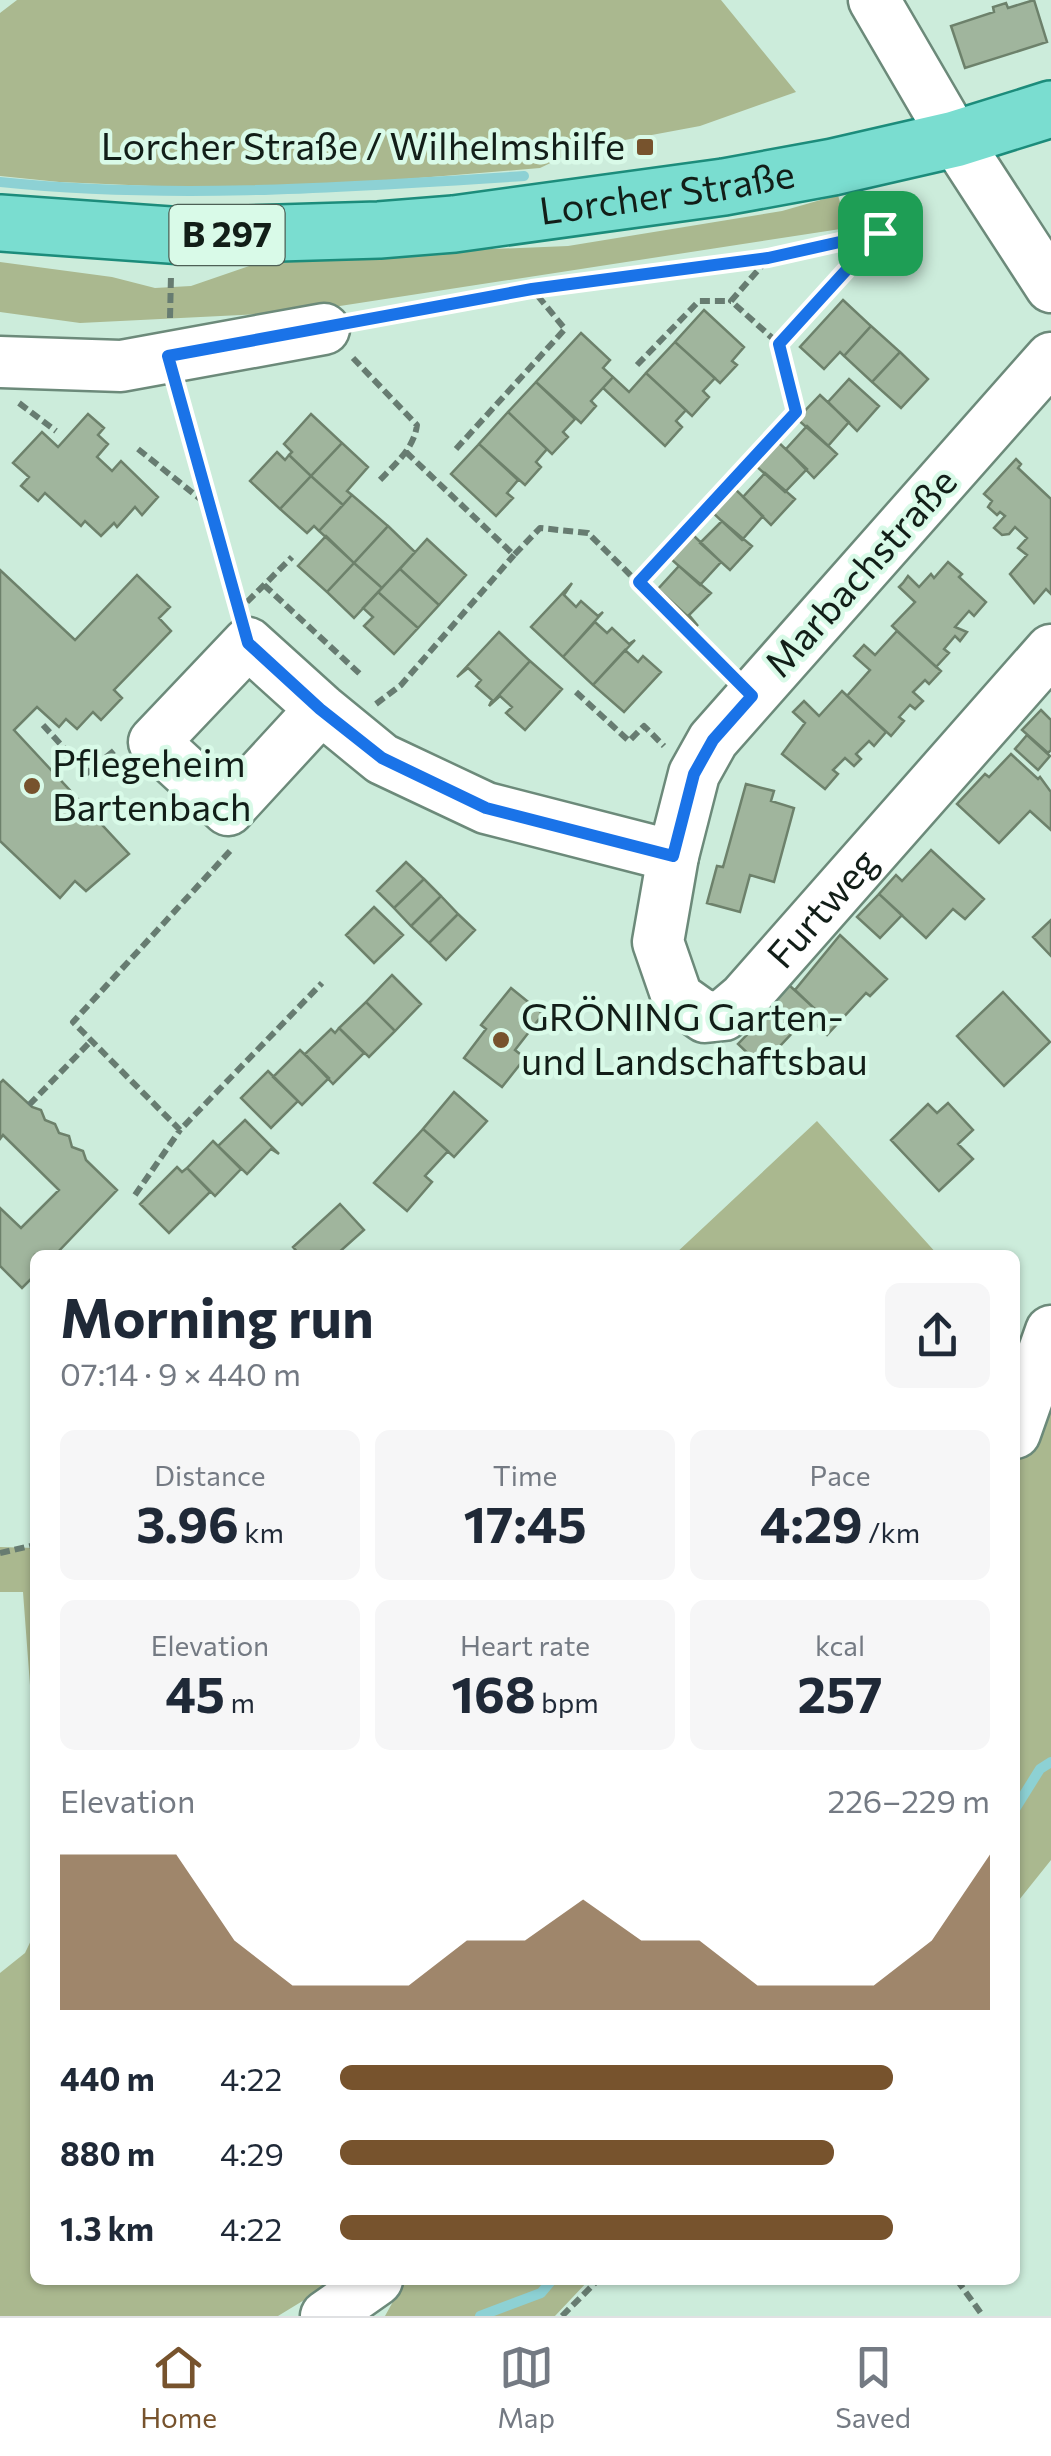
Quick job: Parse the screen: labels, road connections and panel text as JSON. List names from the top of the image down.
{
  "streets": {
    "main road": ["Lorcher Straße", "B 297"],
    "street": ["Marbachstraße", "Furtweg"]
  },
  "crossings": [
    ["Marbachstraße", "Furtweg"]
  ],
  "places": {
    "transit": ["Lorcher Straße / Wilhelmshilfe"],
    "other": ["Pflegeheim Bartenbach", "GRÖNING Garten- und Landschaftsbau"]
  },
  "page": {
    "heading": ["Morning run", "07:14 · 9 × 440 m"],
    "stats": [
      ["Distance", "3.96 km"],
      ["Time", "17:45"],
      ["Pace", "4:29 /km"],
      ["Elevation", "45 m"],
      ["Heart rate", "168 bpm"],
      ["kcal", "257"]
    ],
    "chart": ["Elevation", "226–229 m"],
    "list": [
      {
        "name": "440 m",
        "note": "4:22"
      },
      {
        "name": "880 m",
        "note": "4:29"
      },
      {
        "name": "1.3 km",
        "note": "4:22"
      }
    ],
    "tabs": ["Home", "Map", "Saved"]
  }
}
